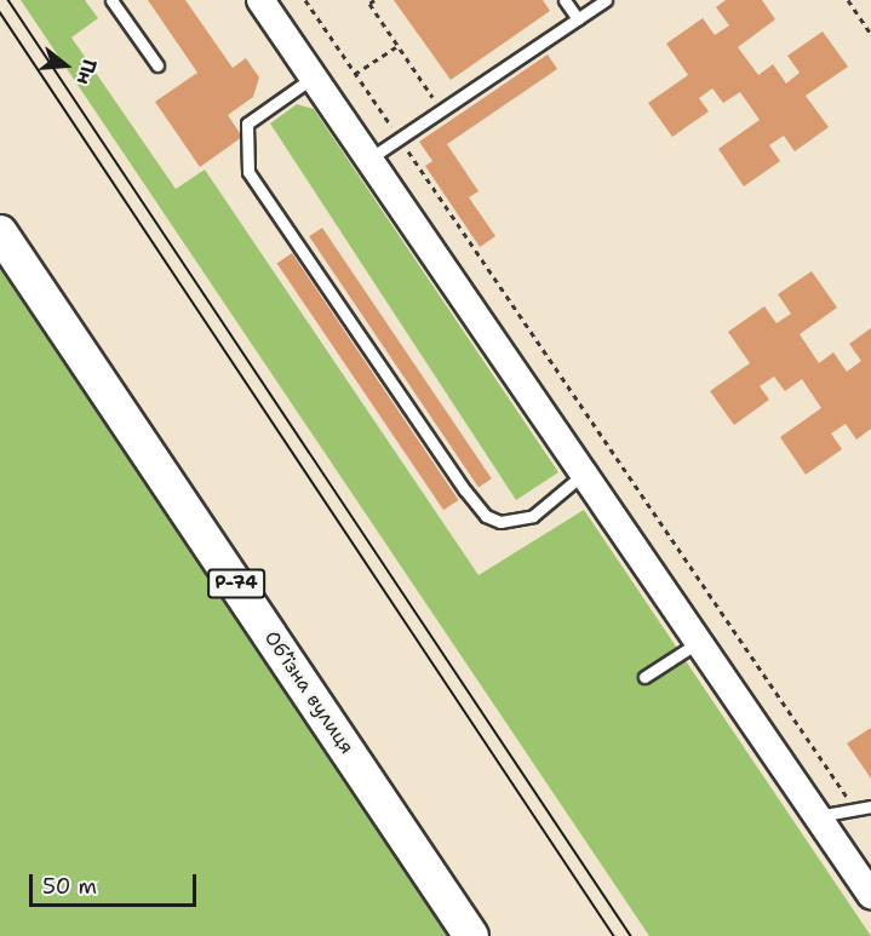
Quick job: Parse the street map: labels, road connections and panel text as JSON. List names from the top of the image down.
{
  "streets": {
    "main road": ["Р-74", "Обʼїзна вулиця"]
  },
  "scale_bar": "50 m",
  "north": "right"
}
